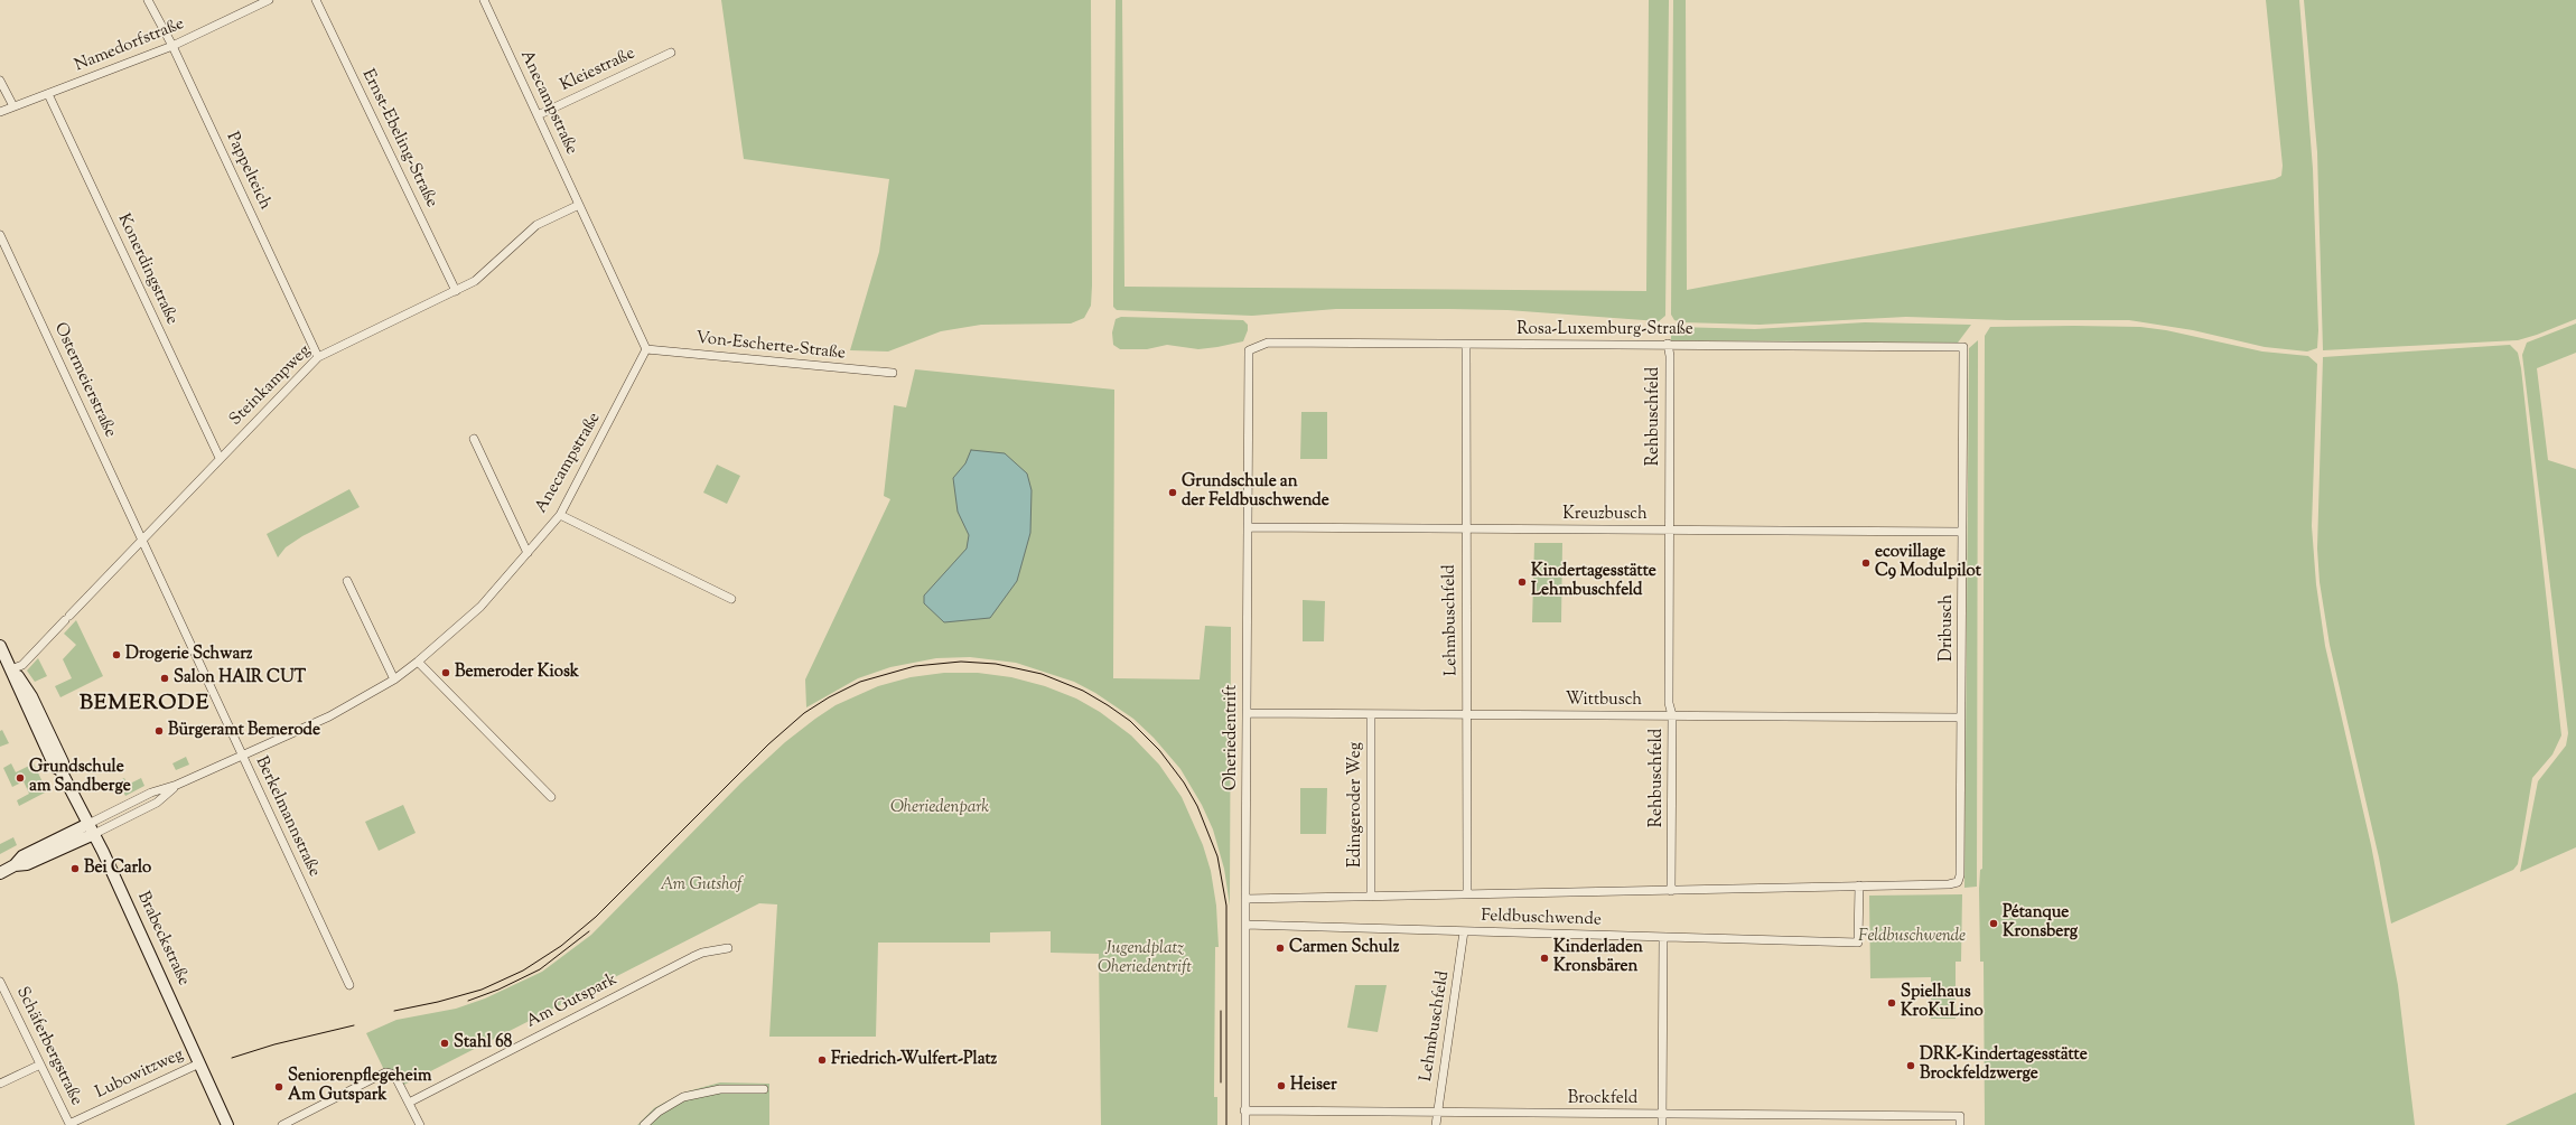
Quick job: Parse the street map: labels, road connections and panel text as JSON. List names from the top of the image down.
{
  "streets": {
    "main road": ["Brabeckstraße"],
    "street": [
      "Namedorfstraße",
      "Kleiestraße",
      "Anecampstraße",
      "Ernst-Ebeling-Straße",
      "Pappelteich",
      "Konerdingstraße",
      "Rosa-Luxemburg-Straße",
      "Von-Escherte-Straße",
      "Ostermeierstraße",
      "Steinkampweg",
      "Rehbuschfeld",
      "Kreuzbusch",
      "Lehmbuschfeld",
      "Dribusch",
      "Wittbusch",
      "Oheriedentrift",
      "Edingeroder Weg",
      "Berkelmannstraße",
      "Feldbuschwende",
      "Am Gutspark",
      "Schäferbergstraße",
      "Lubowitzweg",
      "Brockfeld"
    ]
  },
  "crossings": [
    ["Namedorfstraße", "Pappelteich"],
    ["Namedorfstraße", "Konerdingstraße"],
    ["Kleiestraße", "Anecampstraße"],
    ["Anecampstraße", "Von-Escherte-Straße"],
    ["Anecampstraße", "Steinkampweg"],
    ["Anecampstraße", "Berkelmannstraße"],
    ["Anecampstraße", "Brabeckstraße"],
    ["Ernst-Ebeling-Straße", "Steinkampweg"],
    ["Pappelteich", "Steinkampweg"],
    ["Konerdingstraße", "Steinkampweg"],
    ["Rosa-Luxemburg-Straße", "Rehbuschfeld"],
    ["Rosa-Luxemburg-Straße", "Lehmbuschfeld"],
    ["Rosa-Luxemburg-Straße", "Dribusch"],
    ["Rosa-Luxemburg-Straße", "Oheriedentrift"],
    ["Ostermeierstraße", "Steinkampweg"],
    ["Ostermeierstraße", "Berkelmannstraße"],
    ["Steinkampweg", "Berkelmannstraße"],
    ["Steinkampweg", "Brabeckstraße"],
    ["Rehbuschfeld", "Kreuzbusch"],
    ["Rehbuschfeld", "Wittbusch"],
    ["Rehbuschfeld", "Feldbuschwende"],
    ["Kreuzbusch", "Lehmbuschfeld"],
    ["Kreuzbusch", "Dribusch"],
    ["Kreuzbusch", "Oheriedentrift"],
    ["Lehmbuschfeld", "Wittbusch"],
    ["Lehmbuschfeld", "Feldbuschwende"],
    ["Lehmbuschfeld", "Brockfeld"],
    ["Dribusch", "Wittbusch"],
    ["Dribusch", "Feldbuschwende"],
    ["Wittbusch", "Oheriedentrift"],
    ["Wittbusch", "Edingeroder Weg"],
    ["Oheriedentrift", "Feldbuschwende"],
    ["Oheriedentrift", "Brockfeld"],
    ["Edingeroder Weg", "Feldbuschwende"],
    ["Brabeckstraße", "Lubowitzweg"],
    ["Schäferbergstraße", "Lubowitzweg"]
  ],
  "districts": ["BEMERODE"],
  "parks": [
    "Oheriedenpark",
    "Am Gutshof",
    "Feldbuschwende",
    "Jugendplatz Oheriedentrift"
  ],
  "places": [
    "Grundschule an der Feldbuschwende",
    "ecovillage C9 Modulpilot",
    "Kindertagesstätte Lehmbuschfeld",
    "Drogerie Schwarz",
    "Bemeroder Kiosk",
    "Salon HAIR CUT",
    "Bürgeramt Bemerode",
    "Grundschule am Sandberge",
    "Bei Carlo",
    "Pétanque Kronsberg",
    "Carmen Schulz",
    "Kinderladen Kronsbären",
    "Spielhaus KroKuLino",
    "Stahl 68",
    "Friedrich-Wulfert-Platz",
    "DRK-Kindertagesstätte Brockfeldzwerge",
    "Heiser",
    "Seniorenpflegeheim Am Gutspark"
  ]
}
